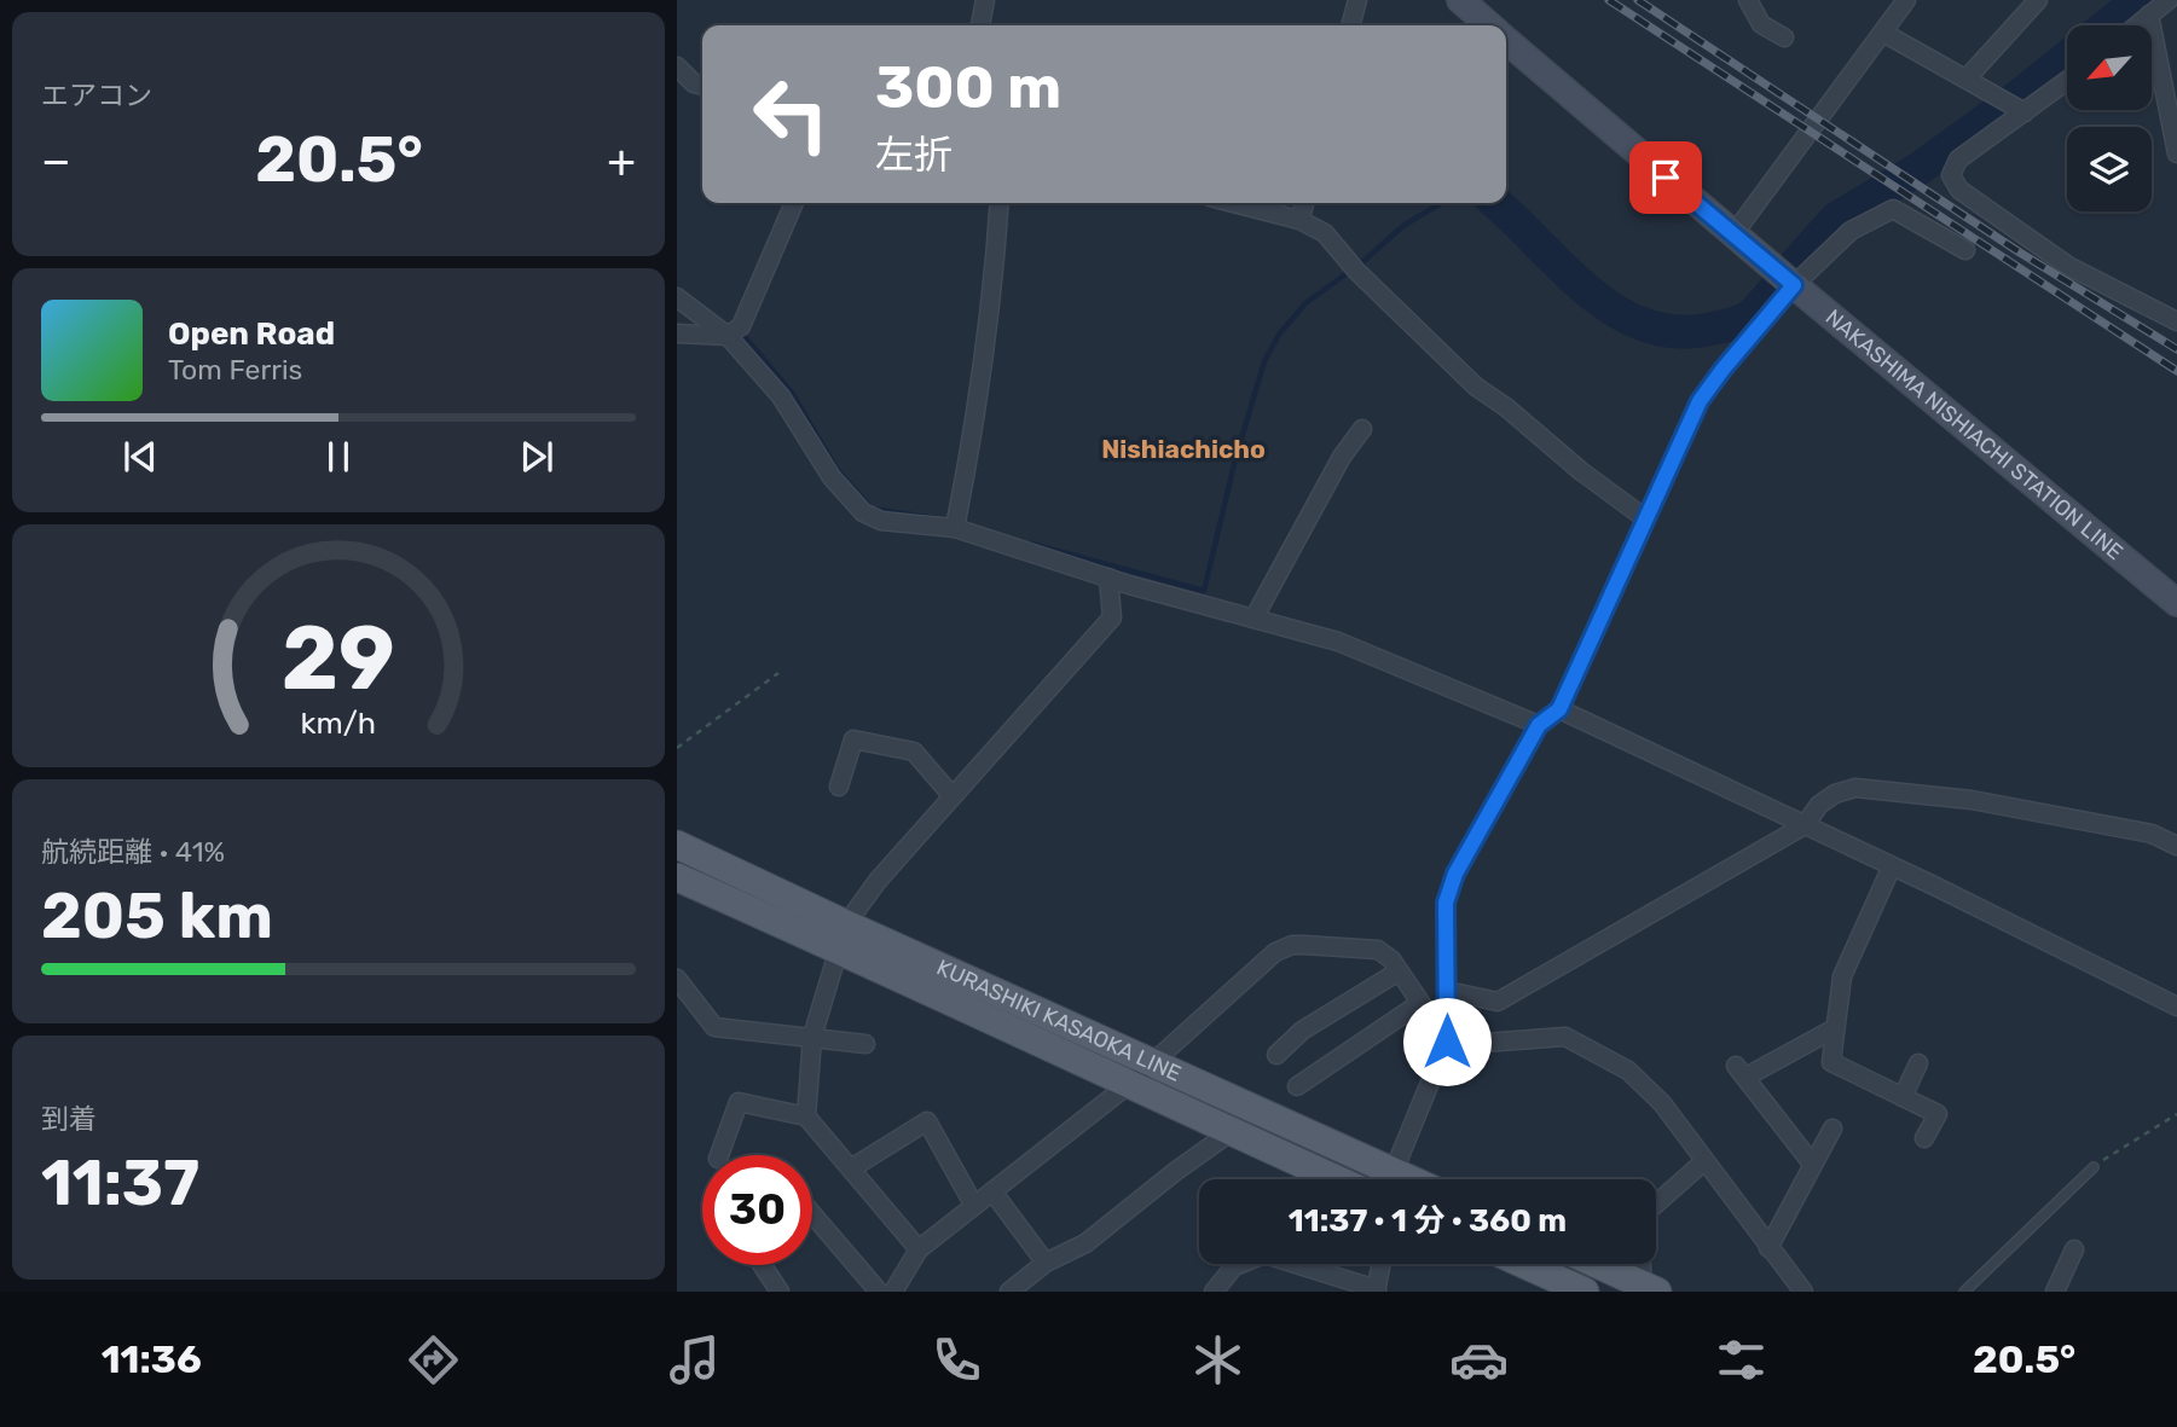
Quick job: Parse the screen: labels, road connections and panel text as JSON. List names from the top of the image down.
{
  "streets": {
    "main road": ["NAKASHIMA NISHIACHI STATION LINE", "KURASHIKI KASAOKA LINE"]
  },
  "districts": ["Nishiachicho"],
  "north": "bottom left",
  "page": {
    "tile": [
      "エアコン",
      ["航続距離 · 41%", "205 km"],
      ["到着", "11:37"]
    ],
    "turn": ["300 m", "左折"],
    "heat": ["−", "20.5°", "+"],
    "song": ["Open Road", "Tom Ferris"],
    "limit": "30",
    "trip": "11:37 · 1 分 · 360 m",
    "tabs": ["11:36", "20.5°"],
    "gauge": ["29", "km/h"]
  }
}
